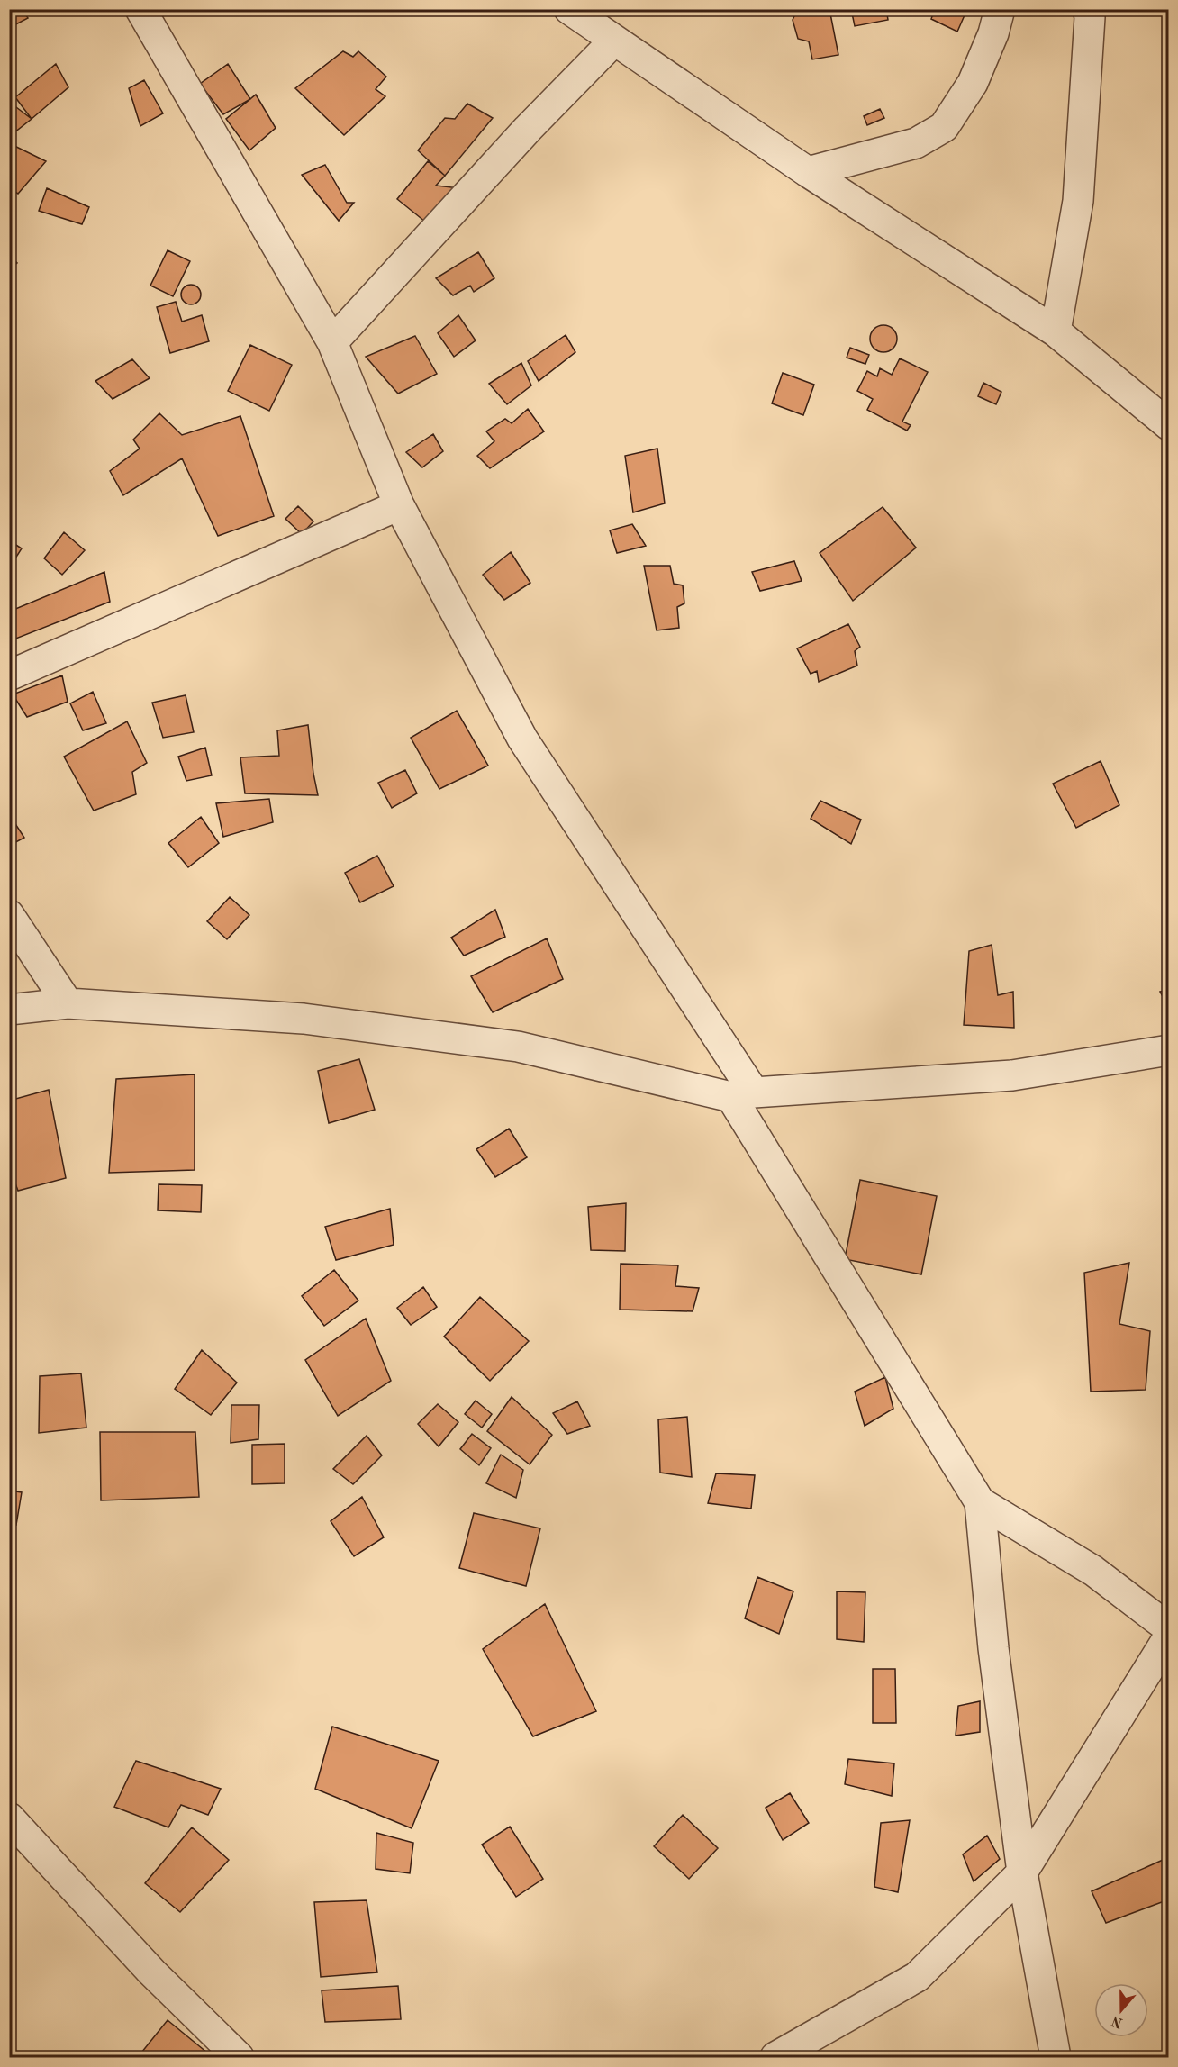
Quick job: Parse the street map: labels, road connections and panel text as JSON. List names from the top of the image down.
{
  "north": "bottom"
}
